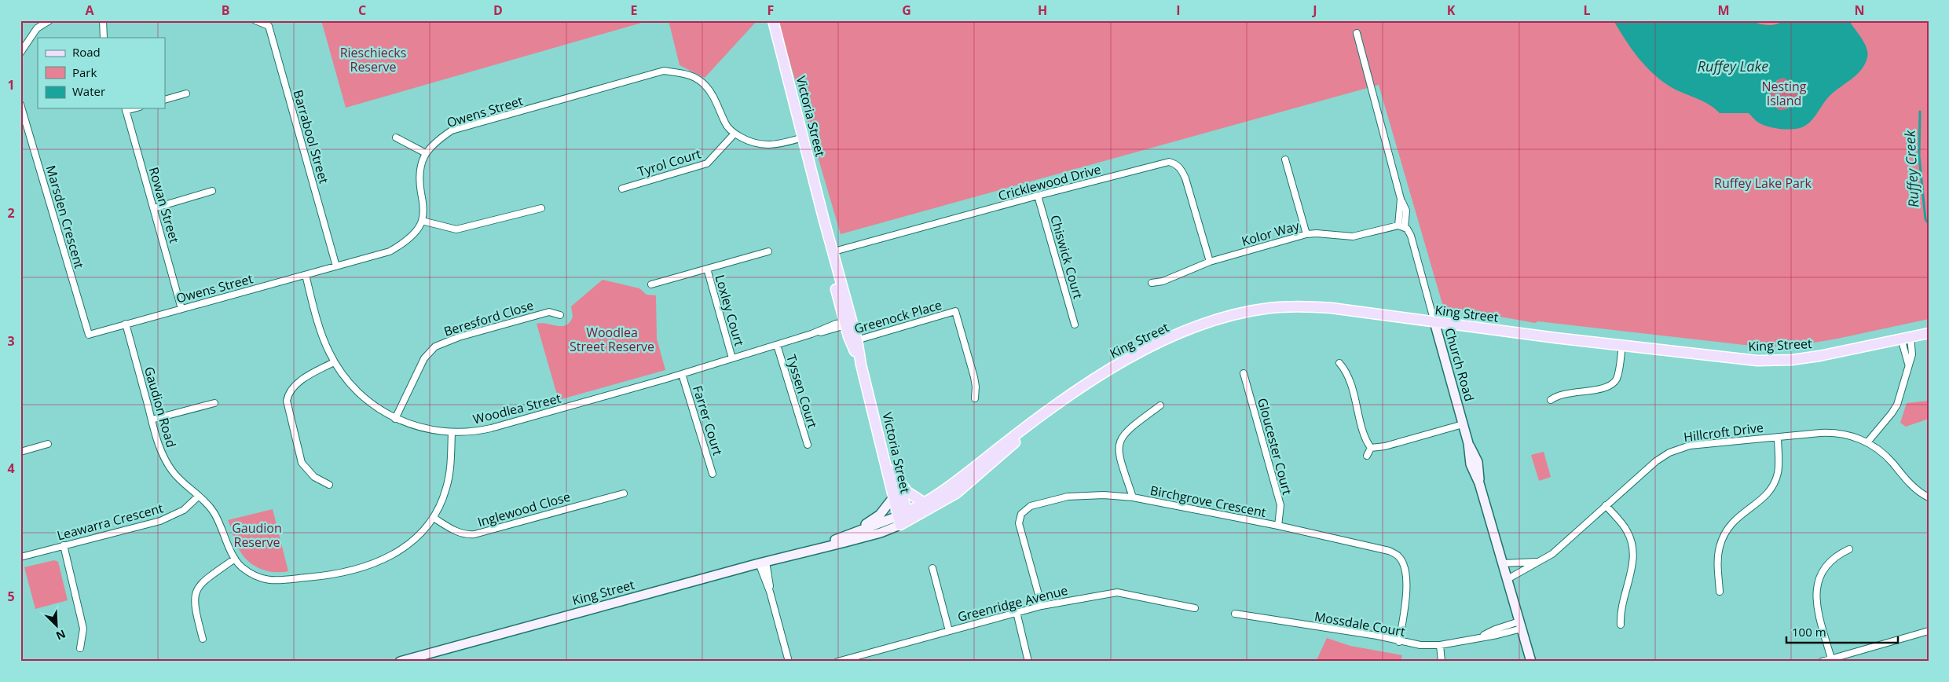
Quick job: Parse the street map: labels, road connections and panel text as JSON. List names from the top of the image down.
{
  "streets": {
    "main road": ["Victoria Street", "King Street", "Church Road"],
    "street": [
      "Owens Street",
      "Barrabool Street",
      "Tyrol Court",
      "Cricklewood Drive",
      "Rowan Street",
      "Marsden Crescent",
      "Kolor Way",
      "Chiswick Court",
      "Loxley Court",
      "Greenock Place",
      "Beresford Close",
      "Tyssen Court",
      "Gaudion Road",
      "Woodlea Street",
      "Farrer Court",
      "Hillcroft Drive",
      "Gloucester Court",
      "Birchgrove Crescent",
      "Inglewood Close",
      "Leawarra Crescent",
      "Greenridge Avenue",
      "Mossdale Court"
    ]
  },
  "crossings": [
    ["Owens Street", "Victoria Street"],
    ["Owens Street", "Barrabool Street"],
    ["Owens Street", "Tyrol Court"],
    ["Owens Street", "Rowan Street"],
    ["Owens Street", "Marsden Crescent"],
    ["Owens Street", "Gaudion Road"],
    ["Owens Street", "Woodlea Street"],
    ["Victoria Street", "Cricklewood Drive"],
    ["Victoria Street", "King Street"],
    ["Victoria Street", "Greenock Place"],
    ["Victoria Street", "Woodlea Street"],
    ["Cricklewood Drive", "Kolor Way"],
    ["Cricklewood Drive", "Chiswick Court"],
    ["Kolor Way", "Church Road"],
    ["Loxley Court", "Woodlea Street"],
    ["King Street", "Church Road"],
    ["Beresford Close", "Woodlea Street"],
    ["Church Road", "Hillcroft Drive"],
    ["Church Road", "Mossdale Court"],
    ["Tyssen Court", "Woodlea Street"],
    ["Gaudion Road", "Woodlea Street"],
    ["Gaudion Road", "Inglewood Close"],
    ["Gaudion Road", "Leawarra Crescent"],
    ["Woodlea Street", "Farrer Court"],
    ["Gloucester Court", "Birchgrove Crescent"],
    ["Birchgrove Crescent", "Greenridge Avenue"],
    ["Birchgrove Crescent", "Mossdale Court"]
  ],
  "water": ["Ruffey Lake", "Ruffey Creek"],
  "parks": [
    "Rieschiecks Reserve",
    "Nesting Island",
    "Ruffey Lake Park",
    "Woodlea Street Reserve",
    "Gaudion Reserve"
  ],
  "legend": ["Road", "Park", "Water"],
  "scale_bar": "100 m",
  "north": "bottom right",
  "grid": {
    "columns": [
      "A",
      "B",
      "C",
      "D",
      "E",
      "F",
      "G",
      "H",
      "I",
      "J",
      "K",
      "L",
      "M",
      "N"
    ],
    "rows": [
      "1",
      "2",
      "3",
      "4",
      "5"
    ]
  }
}
